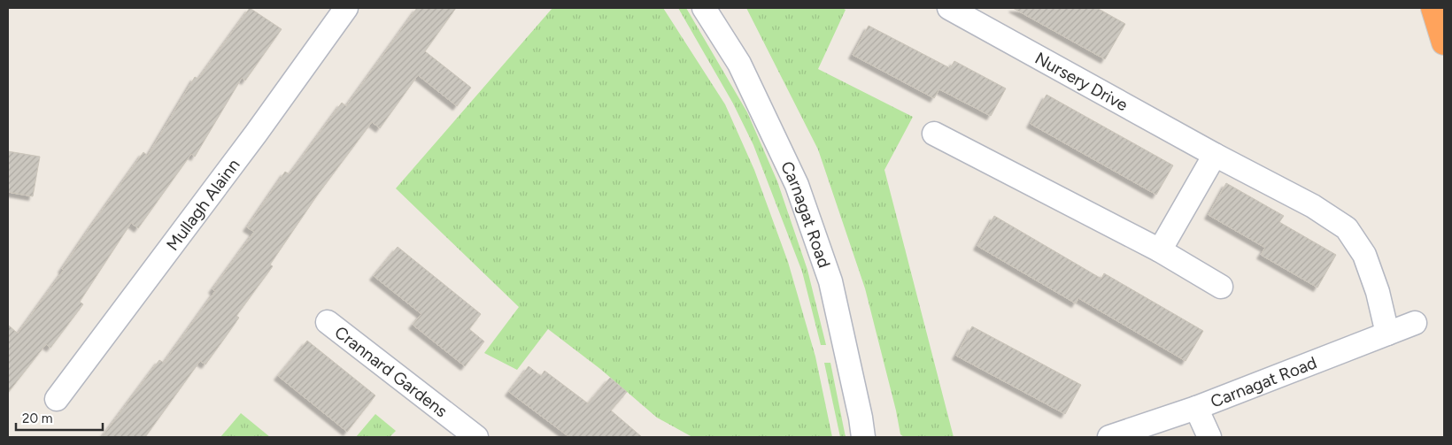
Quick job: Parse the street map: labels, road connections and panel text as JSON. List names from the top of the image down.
{
  "streets": {
    "street": [
      "Nursery Drive",
      "Mullagh Alainn",
      "Carnagat Road",
      "Crannard Gardens"
    ]
  },
  "crossings": [
    ["Nursery Drive", "Carnagat Road"]
  ],
  "scale_bar": "20 m"
}
